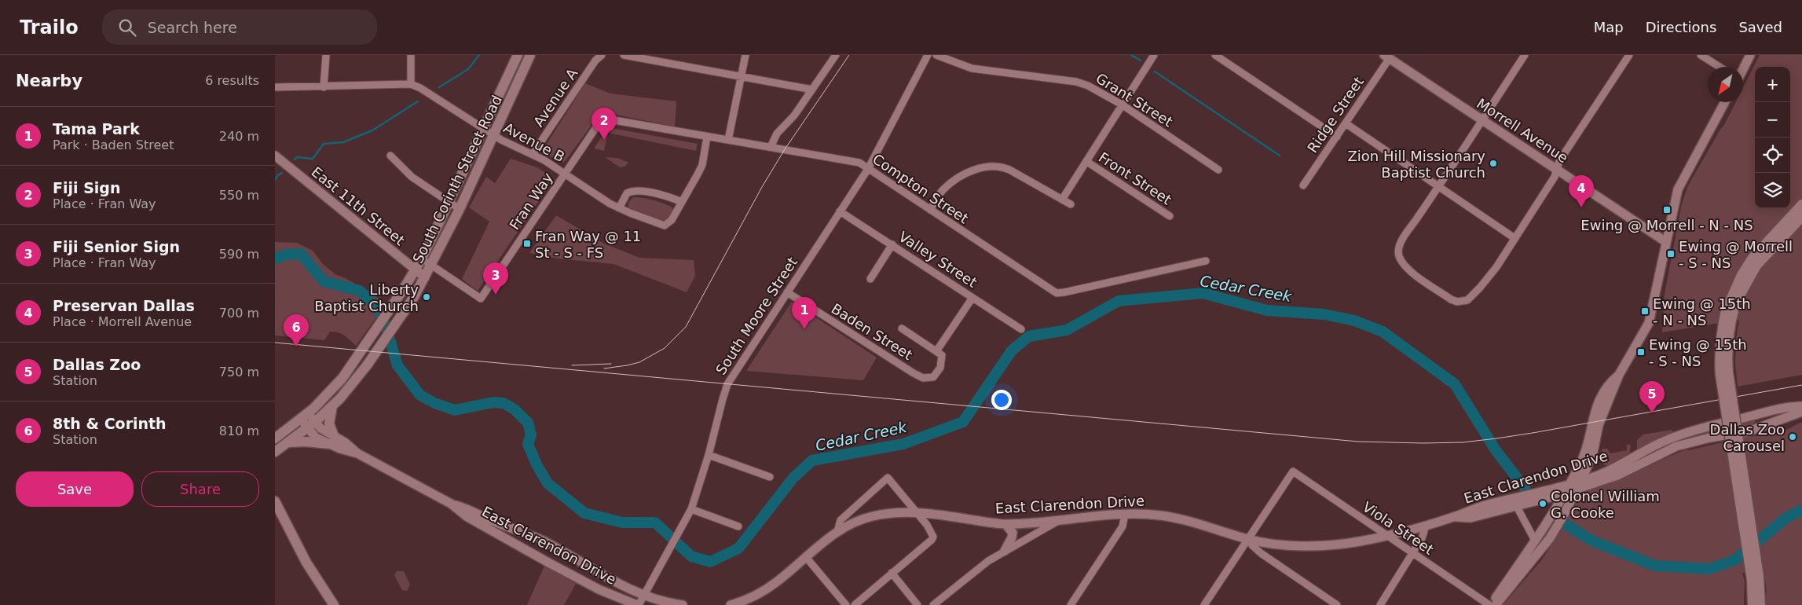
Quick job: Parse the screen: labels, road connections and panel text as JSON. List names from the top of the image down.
{
  "streets": {
    "main road": ["South Corinth Street Road"],
    "street": [
      "Avenue A",
      "Grant Street",
      "Ridge Street",
      "Morrell Avenue",
      "Avenue B",
      "Front Street",
      "Compton Street",
      "Fran Way",
      "East 11th Street",
      "Valley Street",
      "South Moore Street",
      "Baden Street",
      "East Clarendon Drive",
      "Viola Street"
    ]
  },
  "crossings": [
    ["Avenue A", "Avenue B"],
    ["Ridge Street", "Morrell Avenue"],
    ["Avenue B", "South Corinth Street Road"],
    ["Avenue B", "Fran Way"],
    ["South Corinth Street Road", "Fran Way"],
    ["South Corinth Street Road", "East 11th Street"],
    ["South Corinth Street Road", "East Clarendon Drive"],
    ["Compton Street", "Fran Way"],
    ["Compton Street", "South Moore Street"],
    ["Valley Street", "South Moore Street"],
    ["South Moore Street", "Baden Street"],
    ["South Moore Street", "East Clarendon Drive"],
    ["East Clarendon Drive", "Viola Street"]
  ],
  "water": ["Cedar Creek"],
  "places": {
    "other": [
      "Zion Hill Missionary Baptist Church",
      "Liberty Baptist Church",
      "Dallas Zoo Carousel",
      "Colonel William G. Cooke"
    ],
    "transit": [
      "Ewing @ Morrell - N - NS",
      "Fran Way @ 11 St - S - FS",
      "Ewing @ Morrell - S - NS",
      "Ewing @ 15th - N - NS",
      "Ewing @ 15th - S - NS"
    ]
  },
  "north": "bottom left",
  "page": {
    "header": "Trailo",
    "search": "Search here",
    "nav": ["Map", "Directions", "Saved"],
    "heading": ["Nearby", "6 results"],
    "map_buttons": ["+", "−"],
    "list": [
      {
        "mark": "1",
        "name": "Tama Park",
        "note": "Park · Baden Street",
        "value": "240 m"
      },
      {
        "mark": "2",
        "name": "Fiji Sign",
        "note": "Place · Fran Way",
        "value": "550 m"
      },
      {
        "mark": "3",
        "name": "Fiji Senior Sign",
        "note": "Place · Fran Way",
        "value": "590 m"
      },
      {
        "mark": "4",
        "name": "Preservan Dallas",
        "note": "Place · Morrell Avenue",
        "value": "700 m"
      },
      {
        "mark": "5",
        "name": "Dallas Zoo",
        "note": "Station",
        "value": "750 m"
      },
      {
        "mark": "6",
        "name": "8th & Corinth",
        "note": "Station",
        "value": "810 m"
      }
    ],
    "pins": [
      "2",
      "4",
      "3",
      "1",
      "6",
      "5"
    ],
    "buttons": ["Save", "Share"]
  }
}
